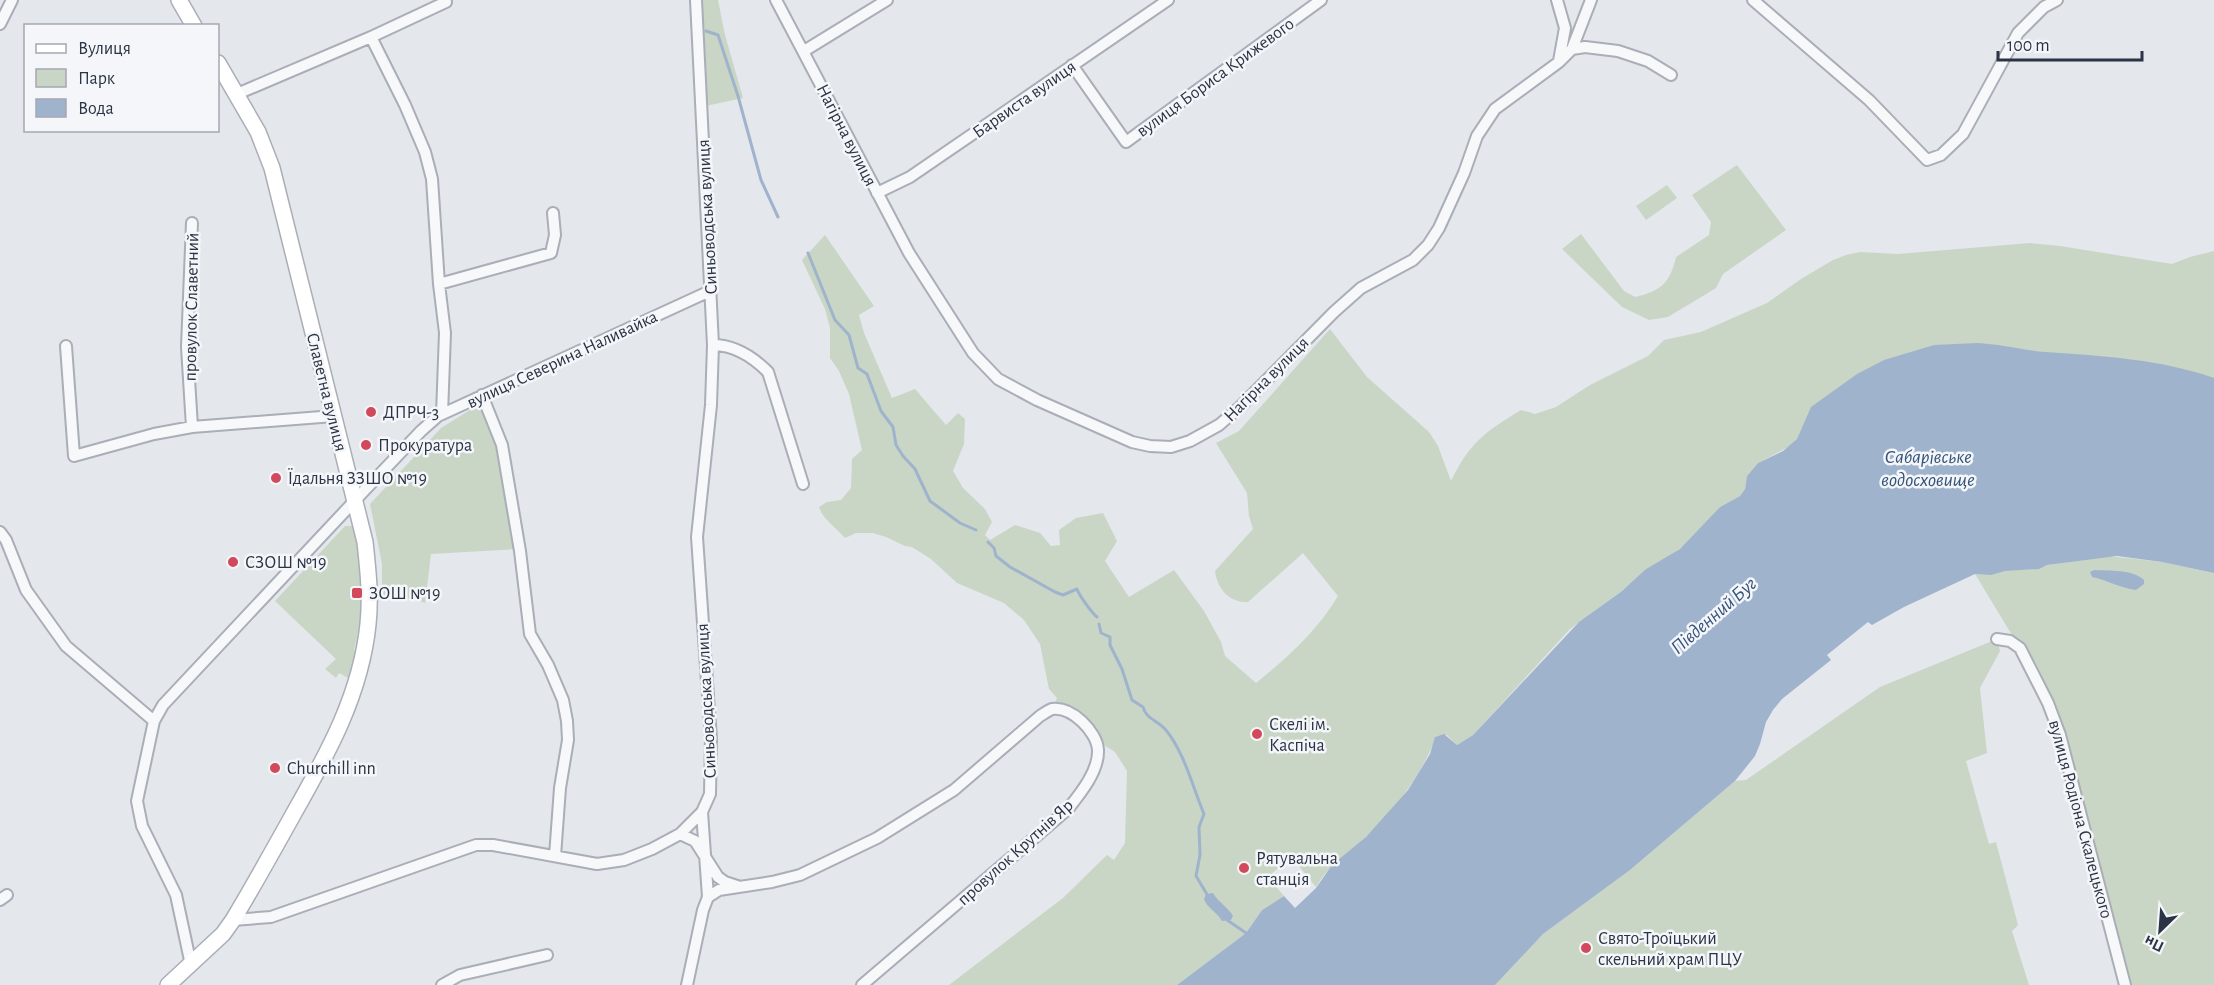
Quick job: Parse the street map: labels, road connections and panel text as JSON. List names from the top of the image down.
{
  "streets": {
    "main road": ["Славетна вулиця"],
    "street": [
      "вулиця Бориса Крижевого",
      "Барвиста вулиця",
      "Нагірна вулиця",
      "Синьоводська вулиця",
      "провулок Славетний",
      "вулиця Северина Наливайка",
      "вулиця Родіона Скалецького",
      "провулок Крутнів Яр"
    ]
  },
  "crossings": [
    ["вулиця Бориса Крижевого", "Барвиста вулиця"],
    ["Барвиста вулиця", "Нагірна вулиця"],
    ["Синьоводська вулиця", "вулиця Северина Наливайка"],
    ["Синьоводська вулиця", "Славетна вулиця"],
    ["вулиця Северина Наливайка", "Славетна вулиця"]
  ],
  "water": ["Сабарівське водосховище", "Південний Буг"],
  "places": {
    "other": [
      "ДПРЧ-3",
      "Прокуратура",
      "Їдальня ЗЗШО №19",
      "СЗОШ №19",
      "Скелі ім. Каспіча",
      "Churchill inn",
      "Рятувальна станція",
      "Свято-Троїцький скельний храм ПЦУ"
    ],
    "transit": ["ЗОШ №19"]
  },
  "legend": ["Вулиця", "Парк", "Вода"],
  "scale_bar": "100 m",
  "north": "bottom left"
}
